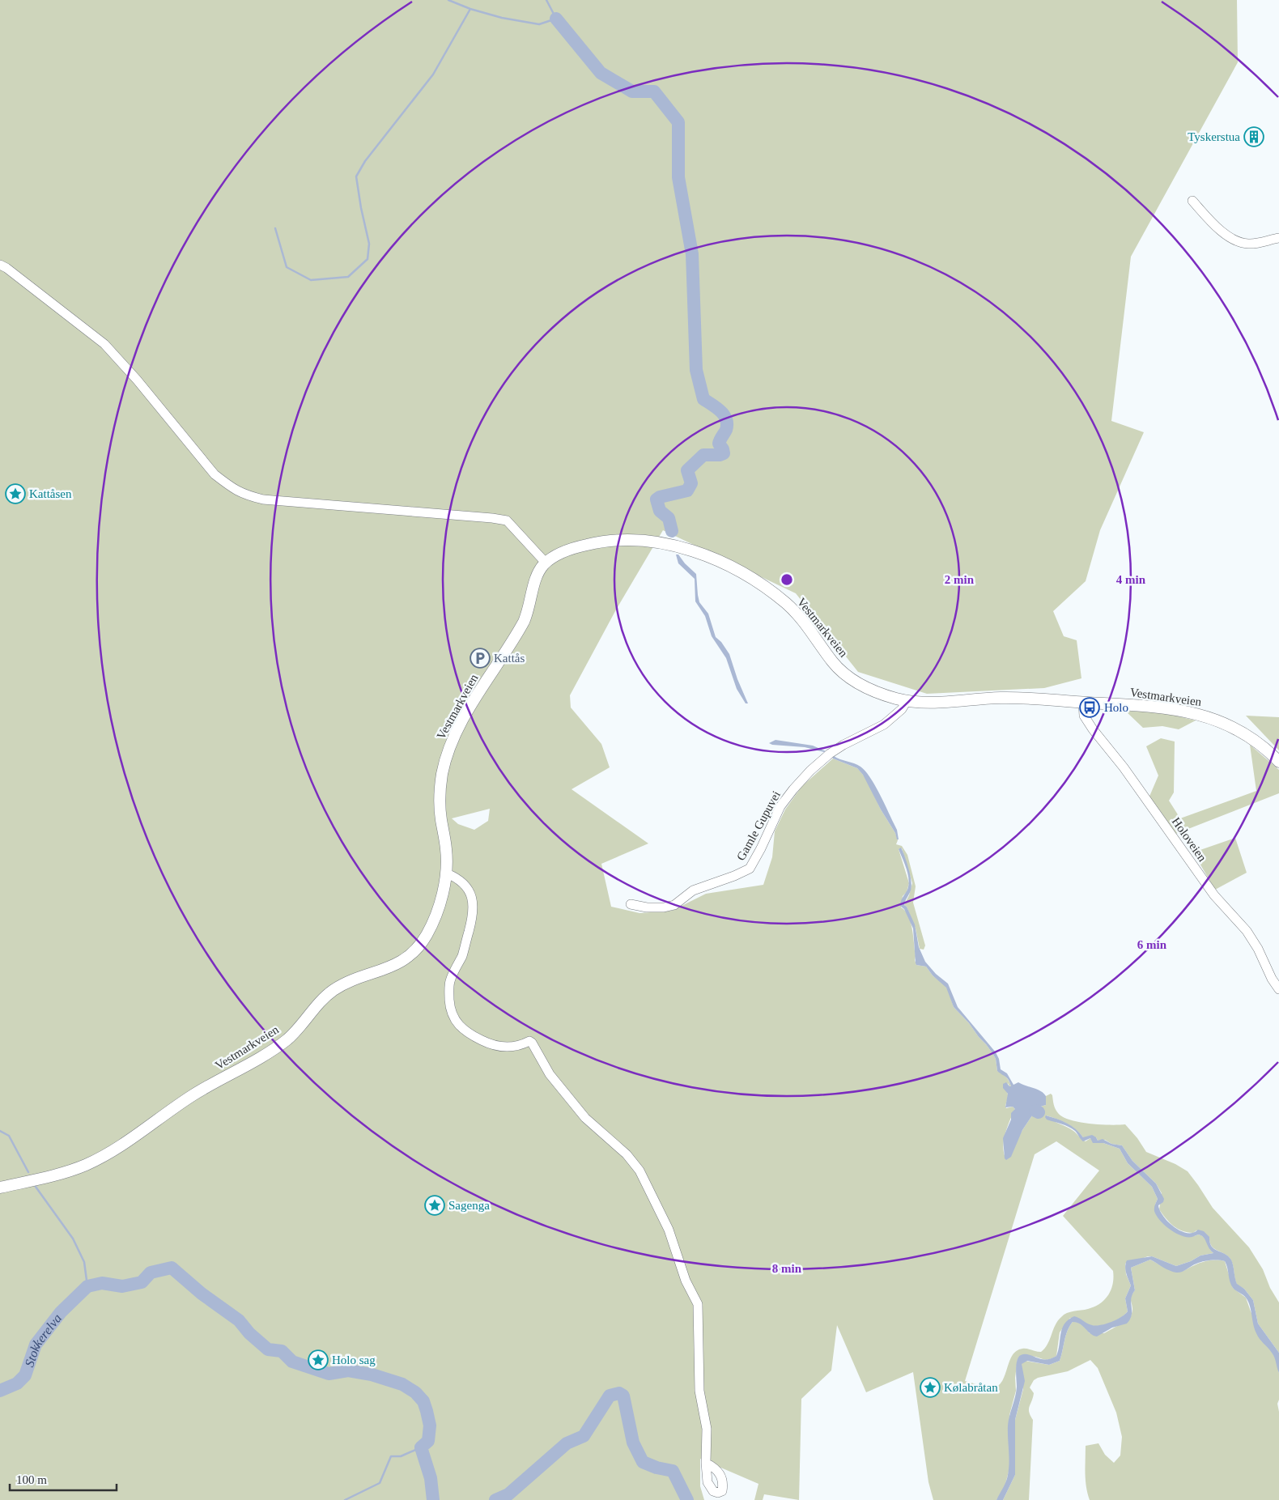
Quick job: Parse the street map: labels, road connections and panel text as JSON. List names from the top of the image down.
{
  "streets": {
    "street": ["Vestmarkveien", "Gamle Gupuvei", "Holoveien"]
  },
  "crossings": [
    ["Vestmarkveien", "Gamle Gupuvei"],
    ["Vestmarkveien", "Holoveien"]
  ],
  "water": ["Stokkerelva"],
  "places": {
    "building": ["Tyskerstua"],
    "place": [
      "Kattåsen",
      "Sagenga",
      "Holo sag",
      "Kølabråtan"
    ],
    "parking": ["Kattås"],
    "bus stop": ["Holo"]
  },
  "scale_bar": "100 m",
  "rings": [
    "2 min",
    "4 min",
    "6 min",
    "8 min"
  ]
}
